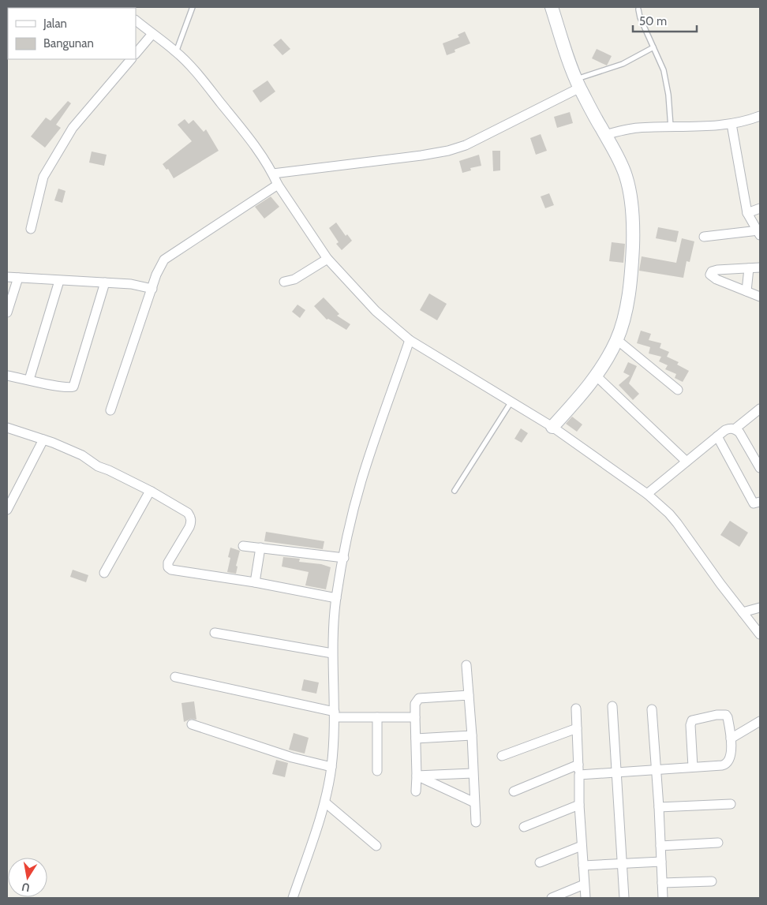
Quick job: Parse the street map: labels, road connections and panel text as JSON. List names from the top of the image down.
{
  "legend": ["Jalan", "Bangunan"],
  "scale_bar": "50 m",
  "north": "bottom"
}
